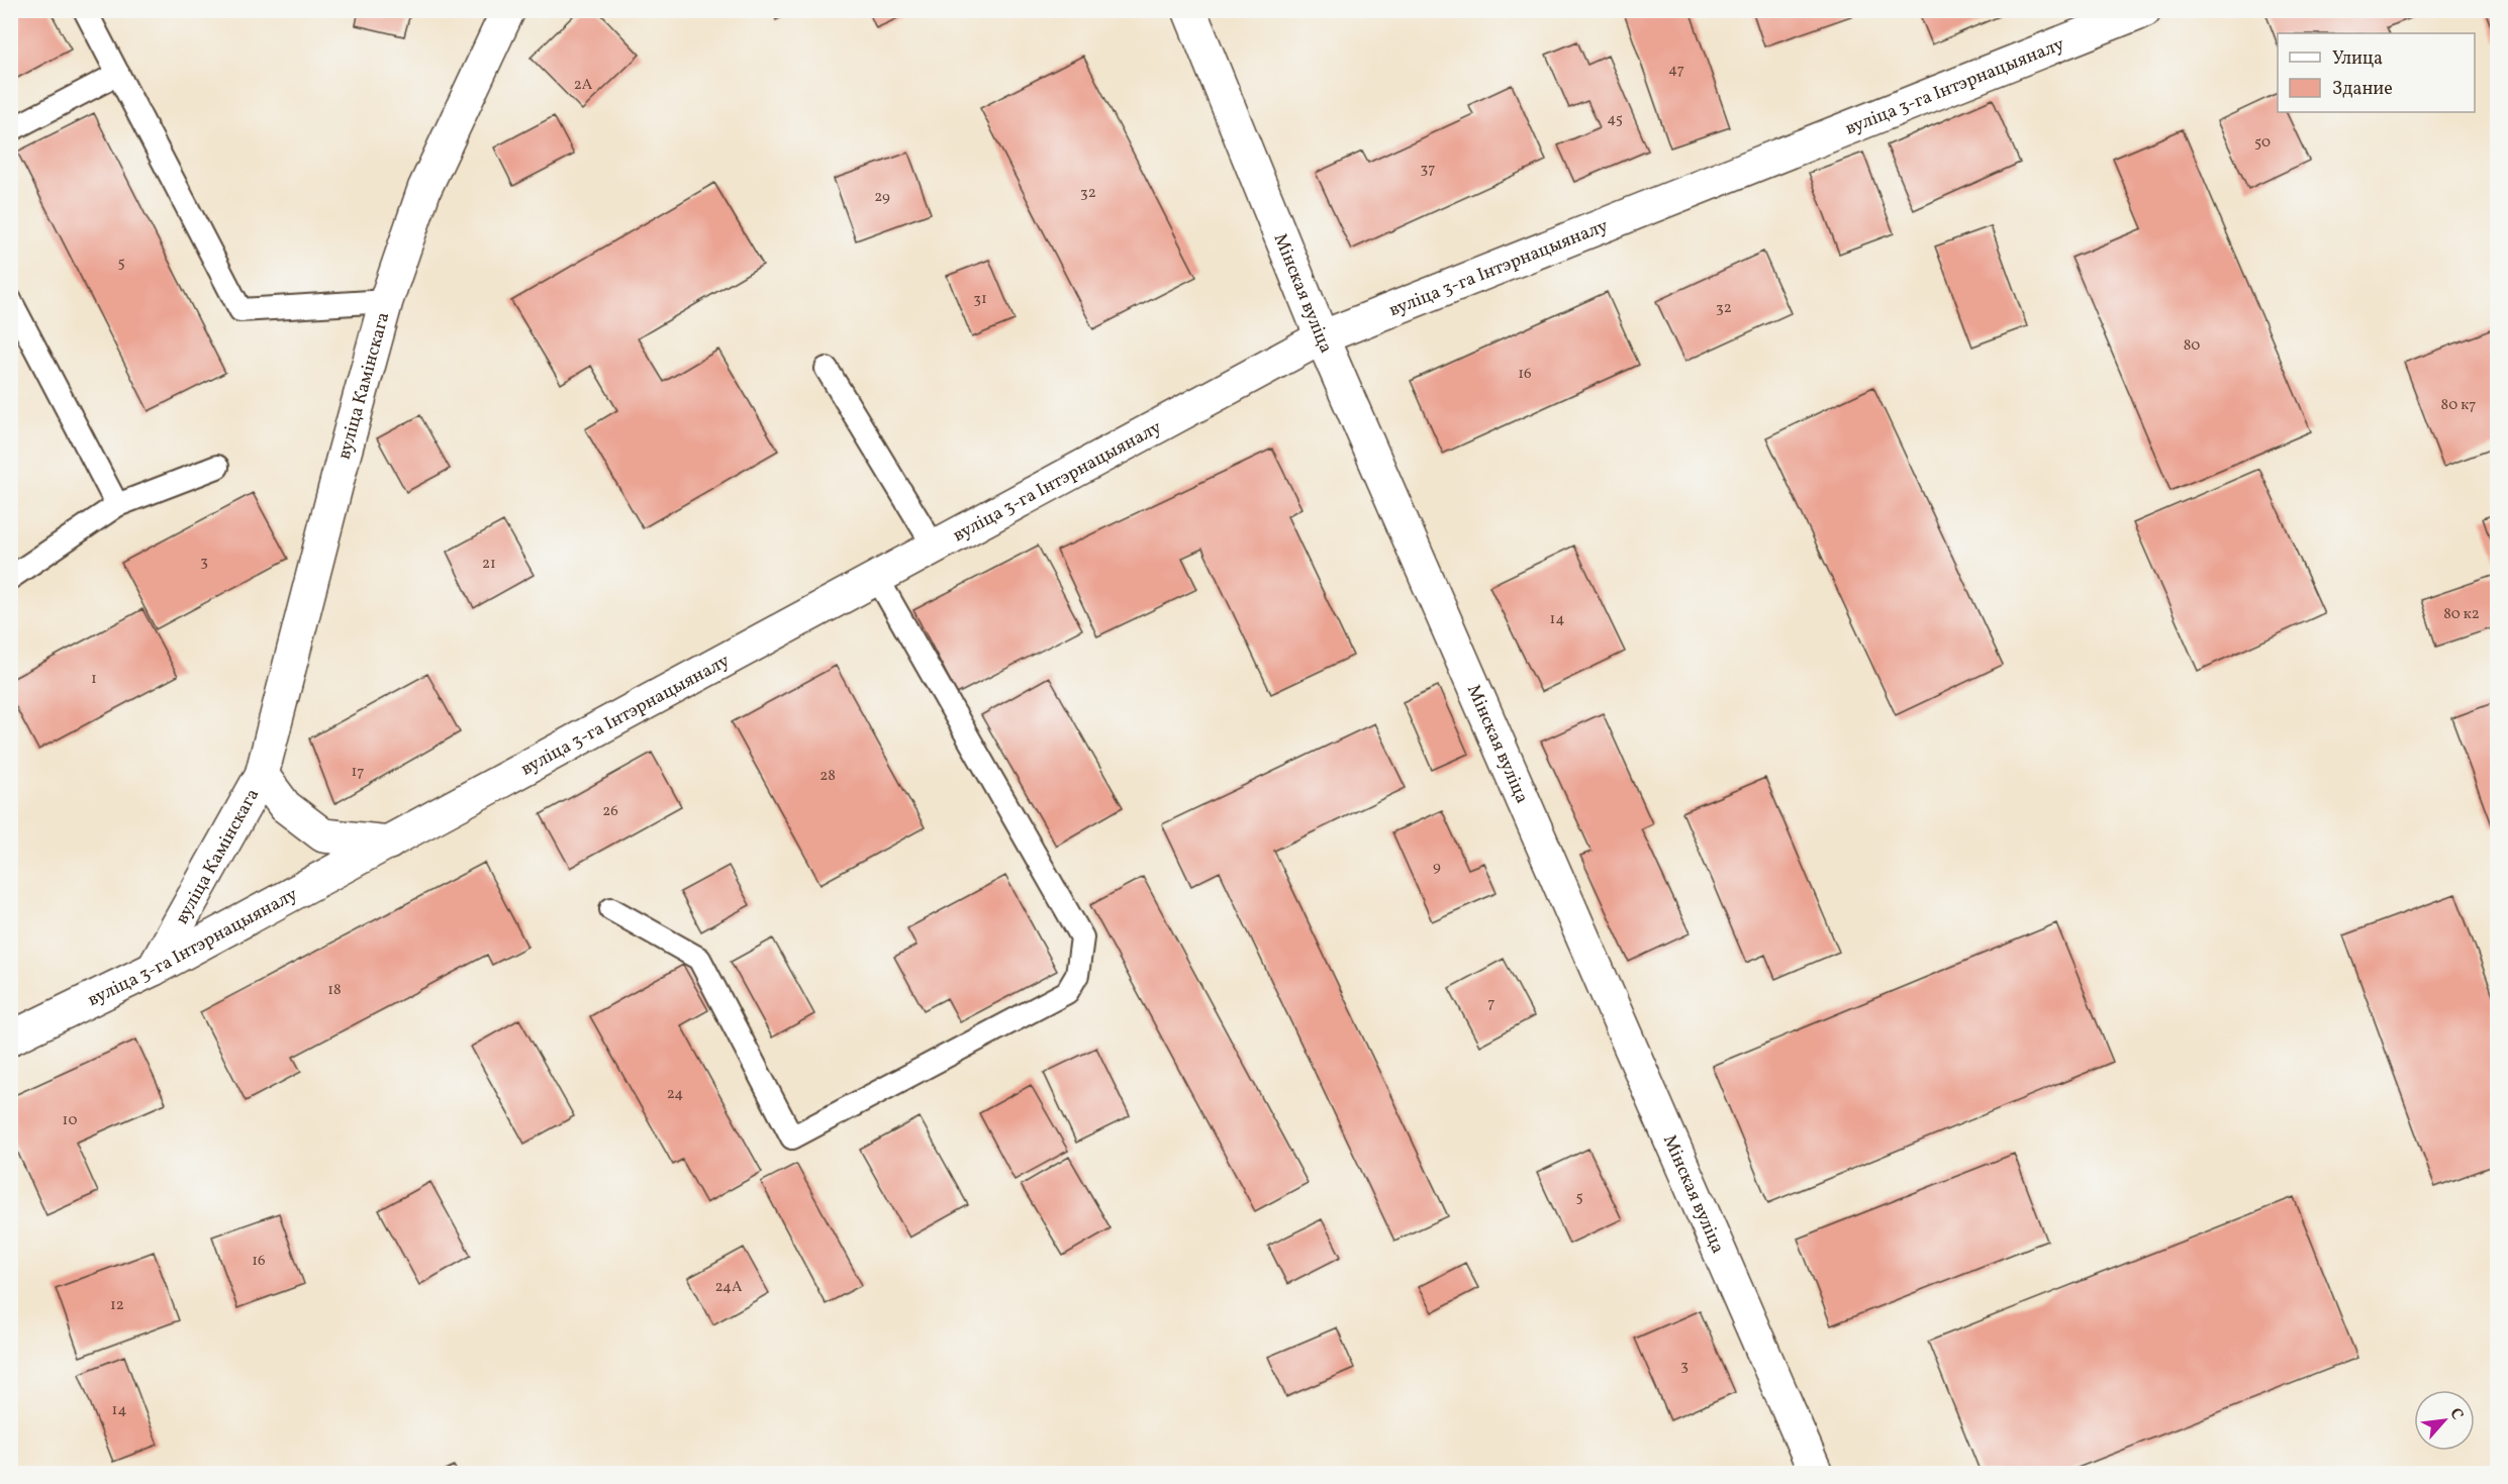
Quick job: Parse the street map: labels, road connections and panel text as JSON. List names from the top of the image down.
{
  "streets": {
    "main road": ["вуліца 3-га Інтэрнацыяналу", "Мінская вуліца", "вуліца Камінскага"]
  },
  "crossings": [
    ["вуліца 3-га Інтэрнацыяналу", "Мінская вуліца"],
    ["вуліца 3-га Інтэрнацыяналу", "вуліца Камінскага"]
  ],
  "house_numbers": [
    "47",
    "2А",
    "45",
    "50",
    "37",
    "32",
    "29",
    "5",
    "31",
    "32",
    "80",
    "16",
    "80 к7",
    "3",
    "21",
    "80 к2",
    "14",
    "1",
    "17",
    "28",
    "26",
    "9",
    "18",
    "7",
    "24",
    "10",
    "5",
    "16",
    "24А",
    "12",
    "3",
    "14"
  ],
  "legend": ["Улица", "Здание"],
  "north": "top right"
}
